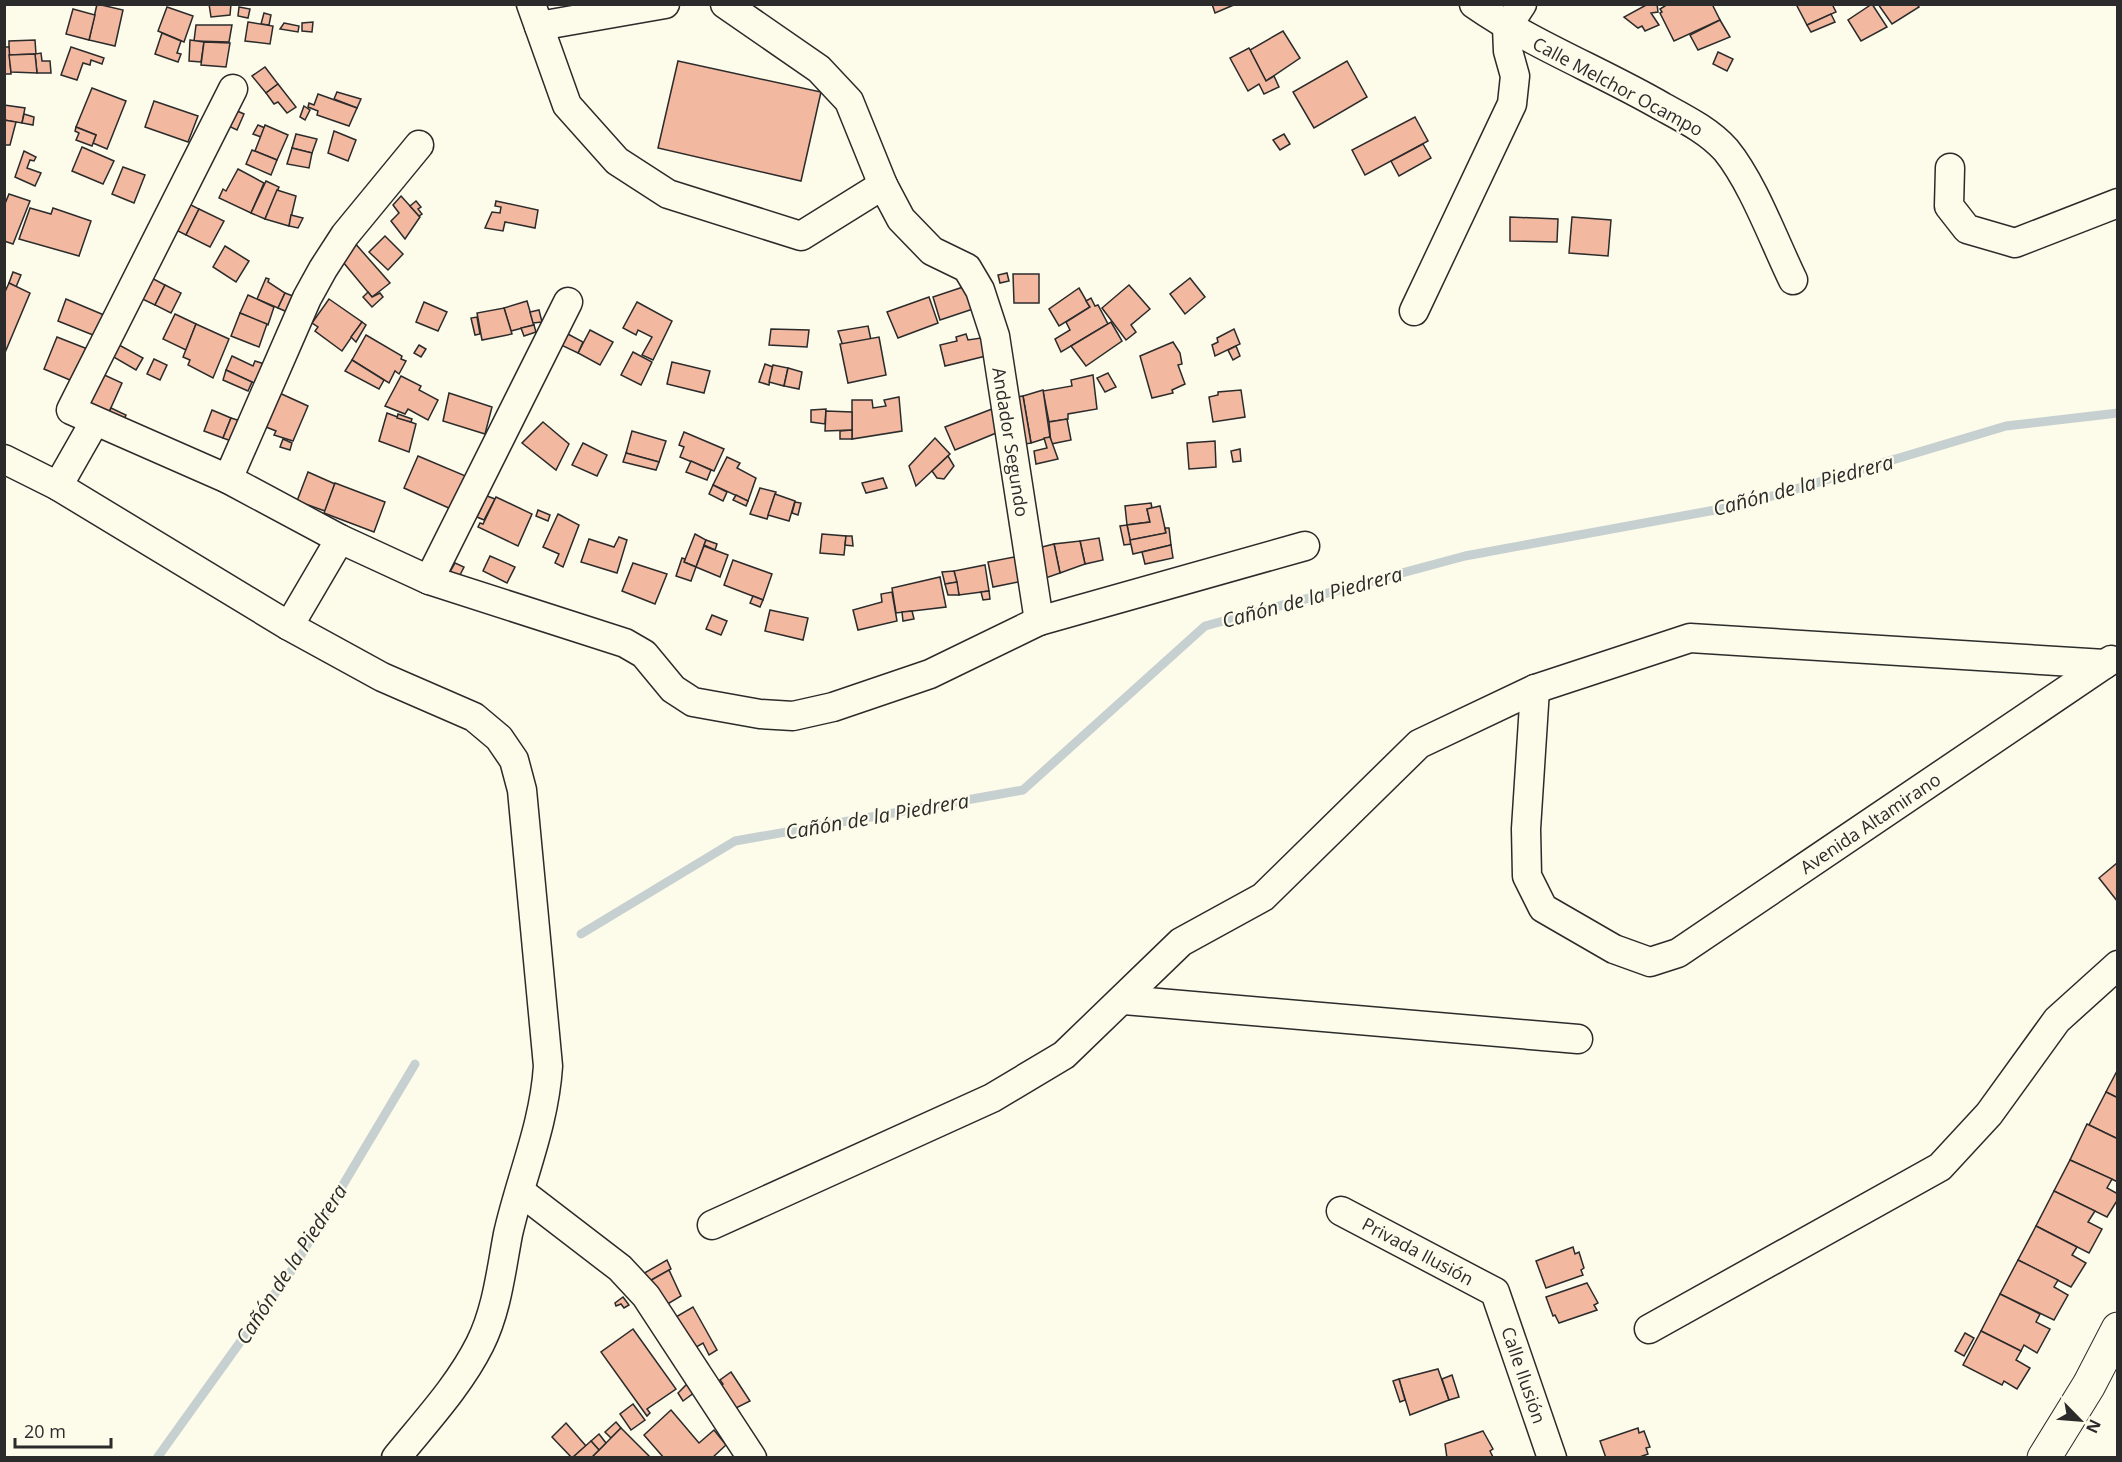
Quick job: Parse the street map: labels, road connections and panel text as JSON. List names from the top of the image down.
{
  "streets": {
    "street": [
      "Calle Melchor Ocampo",
      "Andador Segundo",
      "Avenida Altamirano",
      "Privada Ilusión",
      "Calle Ilusión"
    ]
  },
  "crossings": [
    ["Privada Ilusión", "Calle Ilusión"]
  ],
  "water": ["Cañón de la Piedrera"],
  "scale_bar": "20 m",
  "north": "bottom right"
}
